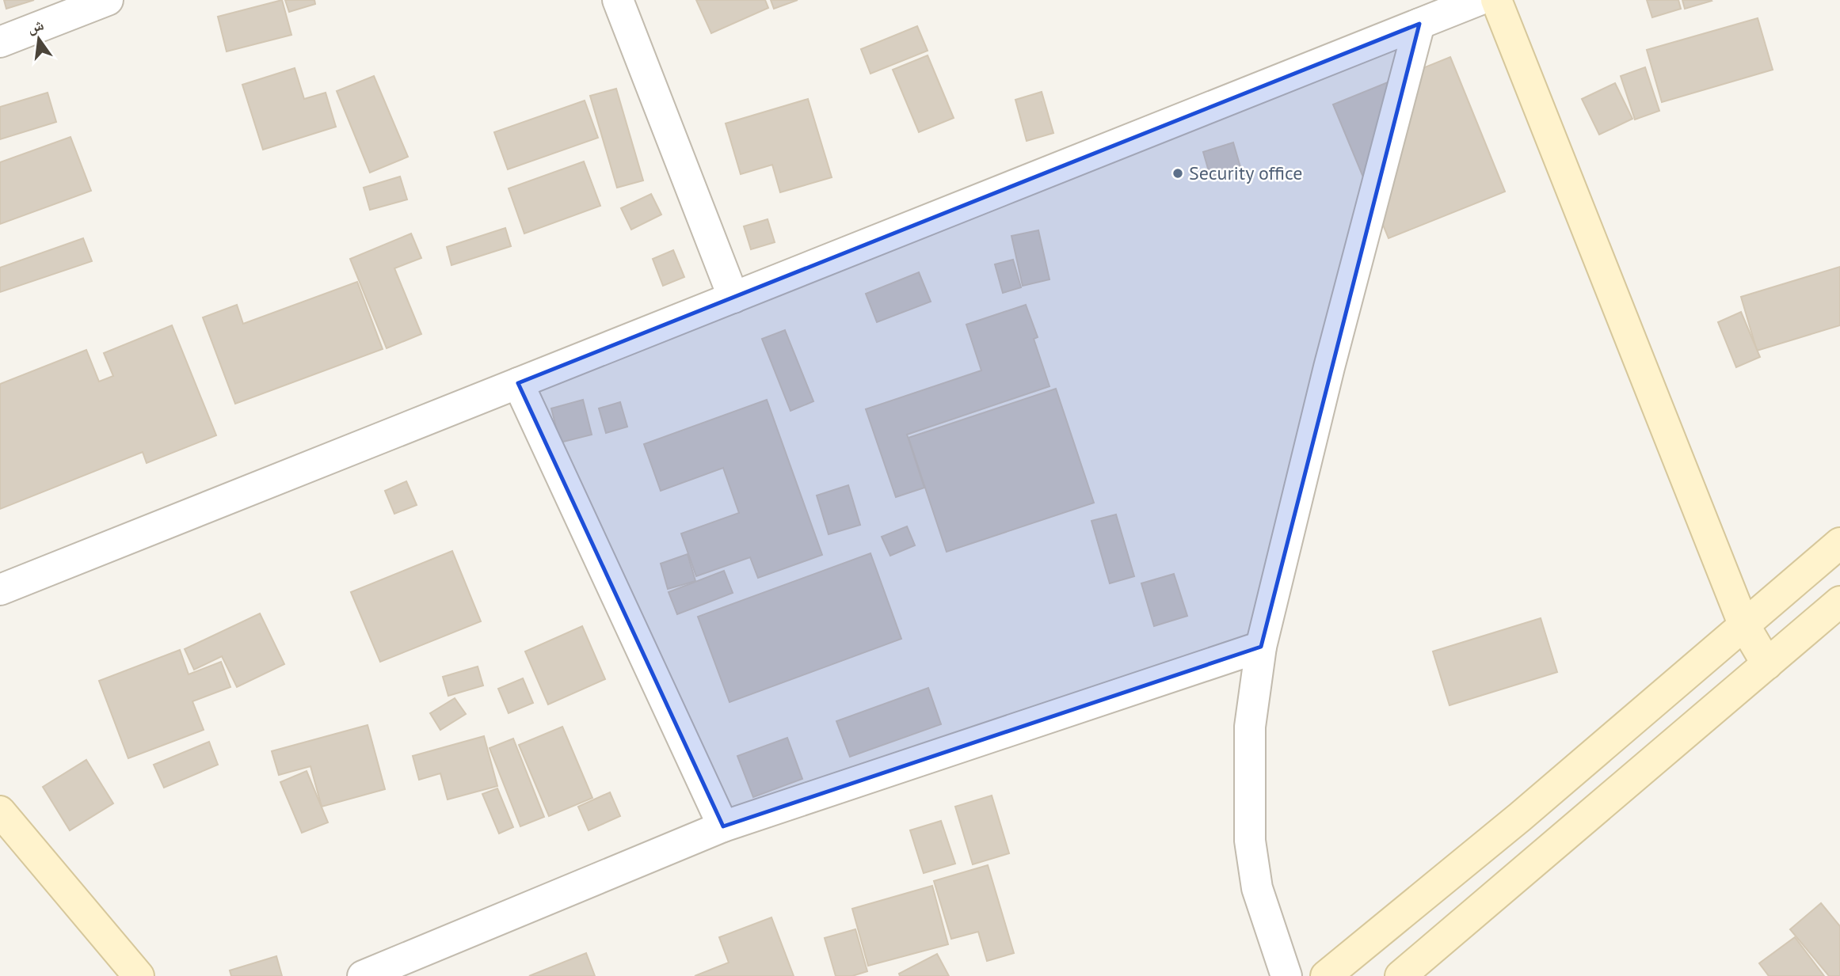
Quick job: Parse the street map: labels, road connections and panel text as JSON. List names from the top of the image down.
{
  "places": ["Security office"],
  "north": "top"
}
